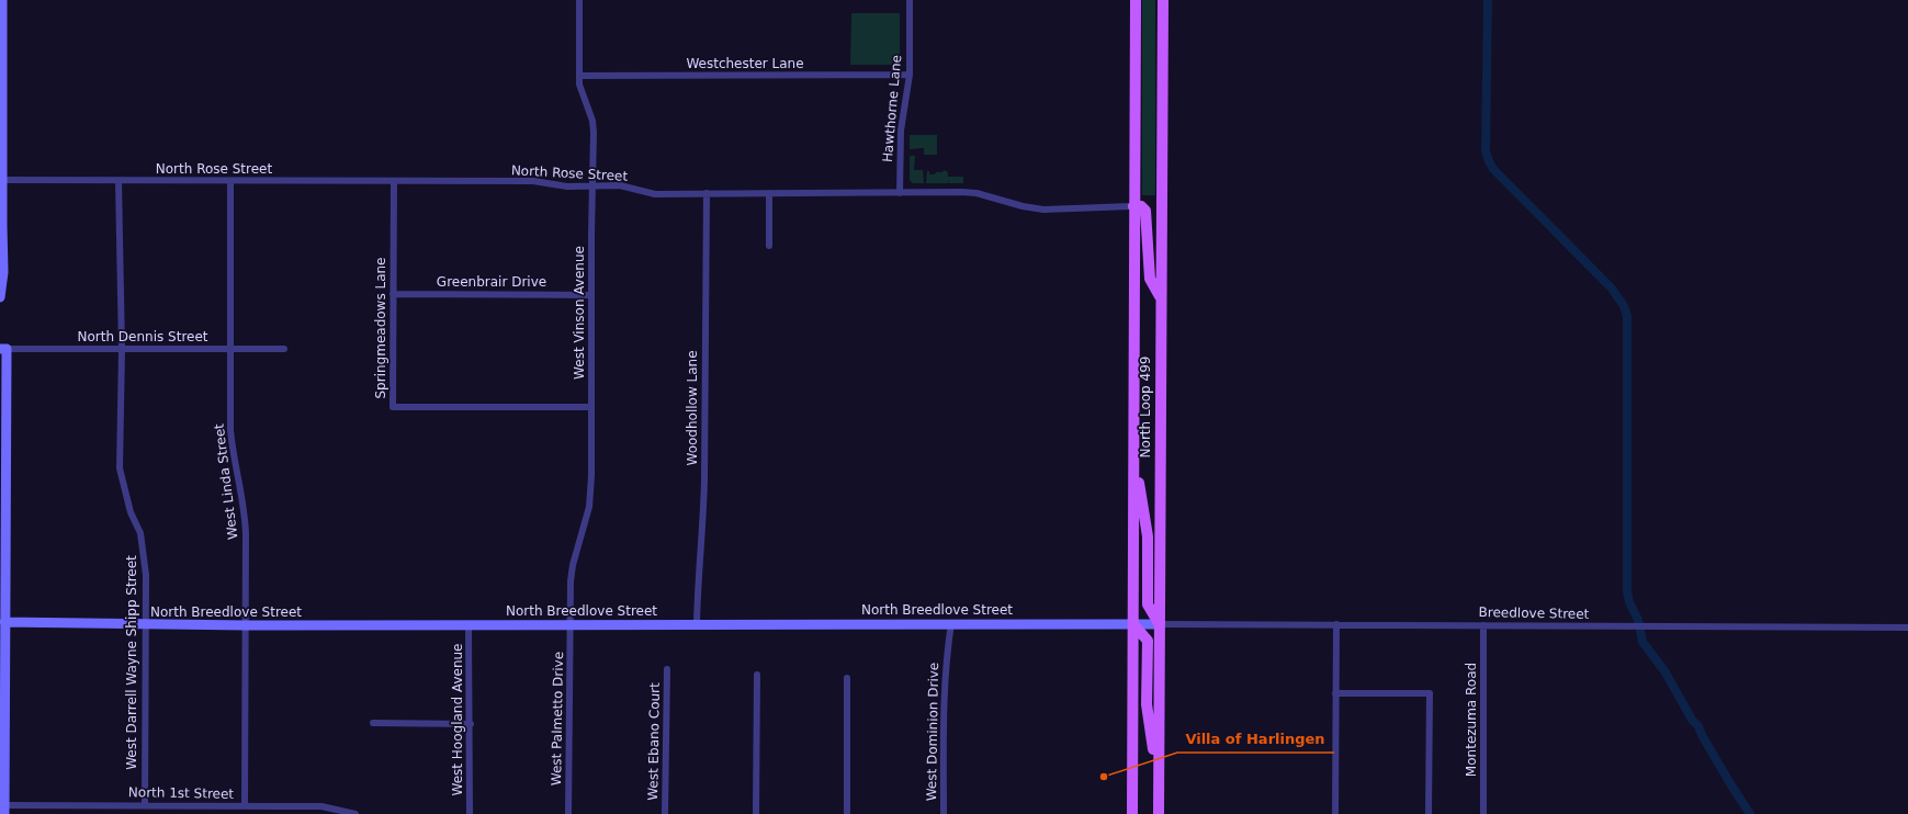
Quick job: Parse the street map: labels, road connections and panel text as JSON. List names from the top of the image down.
{
  "streets": {
    "main road": ["North Loop 499"],
    "street": [
      "Westchester Lane",
      "Hawthorne Lane",
      "North Rose Street",
      "Greenbrair Drive",
      "West Vinson Avenue",
      "Springmeadows Lane",
      "North Dennis Street",
      "Woodhollow Lane",
      "West Linda Street",
      "North Breedlove Street",
      "Breedlove Street",
      "West Darrell Wayne Shipp Street",
      "West Palmetto Drive",
      "West Hoogland Avenue",
      "Montezuma Road",
      "West Dominion Drive",
      "West Ebano Court",
      "North 1st Street"
    ]
  },
  "crossings": [
    ["Westchester Lane", "Hawthorne Lane"],
    ["Westchester Lane", "West Vinson Avenue"],
    ["Hawthorne Lane", "North Rose Street"],
    ["North Rose Street", "West Vinson Avenue"],
    ["North Rose Street", "Springmeadows Lane"],
    ["North Rose Street", "North Loop 499"],
    ["North Rose Street", "Woodhollow Lane"],
    ["North Rose Street", "West Linda Street"],
    ["North Rose Street", "West Darrell Wayne Shipp Street"],
    ["Greenbrair Drive", "West Vinson Avenue"],
    ["Greenbrair Drive", "Springmeadows Lane"],
    ["West Vinson Avenue", "Springmeadows Lane"],
    ["West Vinson Avenue", "North Breedlove Street"],
    ["West Vinson Avenue", "West Palmetto Drive"],
    ["North Dennis Street", "West Linda Street"],
    ["North Dennis Street", "West Darrell Wayne Shipp Street"],
    ["North Loop 499", "North Breedlove Street"],
    ["North Loop 499", "Breedlove Street"],
    ["Woodhollow Lane", "North Breedlove Street"],
    ["West Linda Street", "North Breedlove Street"],
    ["West Linda Street", "North 1st Street"],
    ["North Breedlove Street", "Breedlove Street"],
    ["North Breedlove Street", "West Darrell Wayne Shipp Street"],
    ["North Breedlove Street", "West Palmetto Drive"],
    ["North Breedlove Street", "West Hoogland Avenue"],
    ["North Breedlove Street", "West Dominion Drive"],
    ["Breedlove Street", "Montezuma Road"],
    ["West Darrell Wayne Shipp Street", "North 1st Street"]
  ],
  "places": ["Villa of Harlingen"]
}
